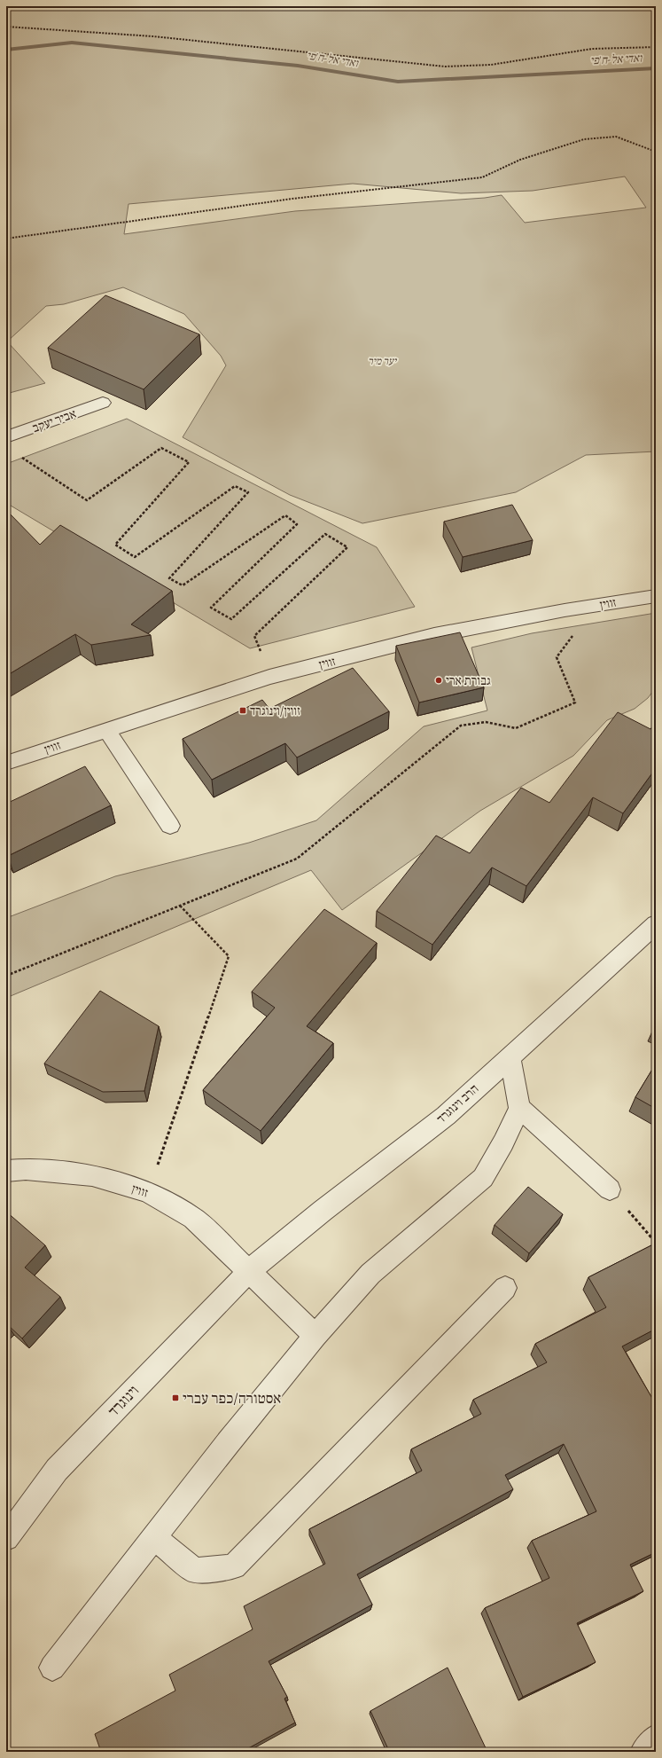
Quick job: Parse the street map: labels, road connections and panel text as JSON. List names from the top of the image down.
{
  "streets": {
    "street": [
      "אביר יעקב",
      "זווין",
      "הרב וינוגרד",
      "וינוגרד"
    ]
  },
  "crossings": [
    ["זווין", "הרב וינוגרד"],
    ["זווין", "וינוגרד"],
    ["הרב וינוגרד", "וינוגרד"]
  ],
  "water": ["ואדי אל-ח'פי"],
  "parks": ["יער מיר"],
  "places": {
    "other": ["גבורת ארי"],
    "transit": ["זווין/וינוגרד", "אסטורה/כפר עברי"]
  }
}
